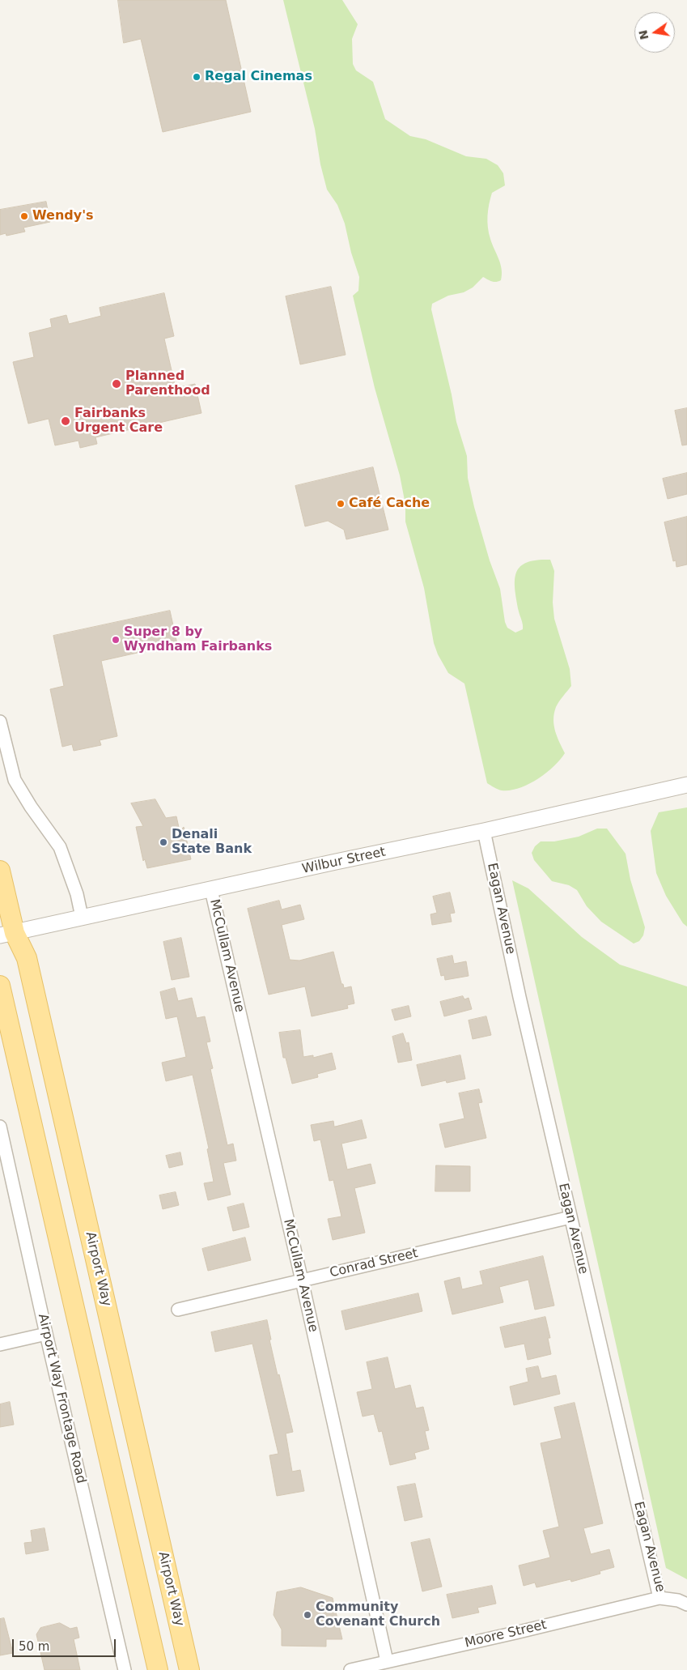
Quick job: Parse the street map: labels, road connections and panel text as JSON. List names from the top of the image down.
{
  "streets": {
    "main road": ["Airport Way"],
    "street": [
      "Wilbur Street",
      "Eagan Avenue",
      "McCullam Avenue",
      "Conrad Street",
      "Airport Way Frontage Road",
      "Moore Street"
    ]
  },
  "crossings": [
    ["Wilbur Street", "Eagan Avenue"],
    ["Wilbur Street", "McCullam Avenue"],
    ["Wilbur Street", "Airport Way"],
    ["Eagan Avenue", "Conrad Street"],
    ["Eagan Avenue", "Moore Street"],
    ["McCullam Avenue", "Conrad Street"],
    ["McCullam Avenue", "Moore Street"]
  ],
  "places": [
    "Regal Cinemas",
    "Wendy's",
    "Planned Parenthood",
    "Fairbanks Urgent Care",
    "Café Cache",
    "Super 8 by Wyndham Fairbanks",
    "Denali State Bank",
    "Community Covenant Church"
  ],
  "scale_bar": "50 m",
  "north": "left"
}
